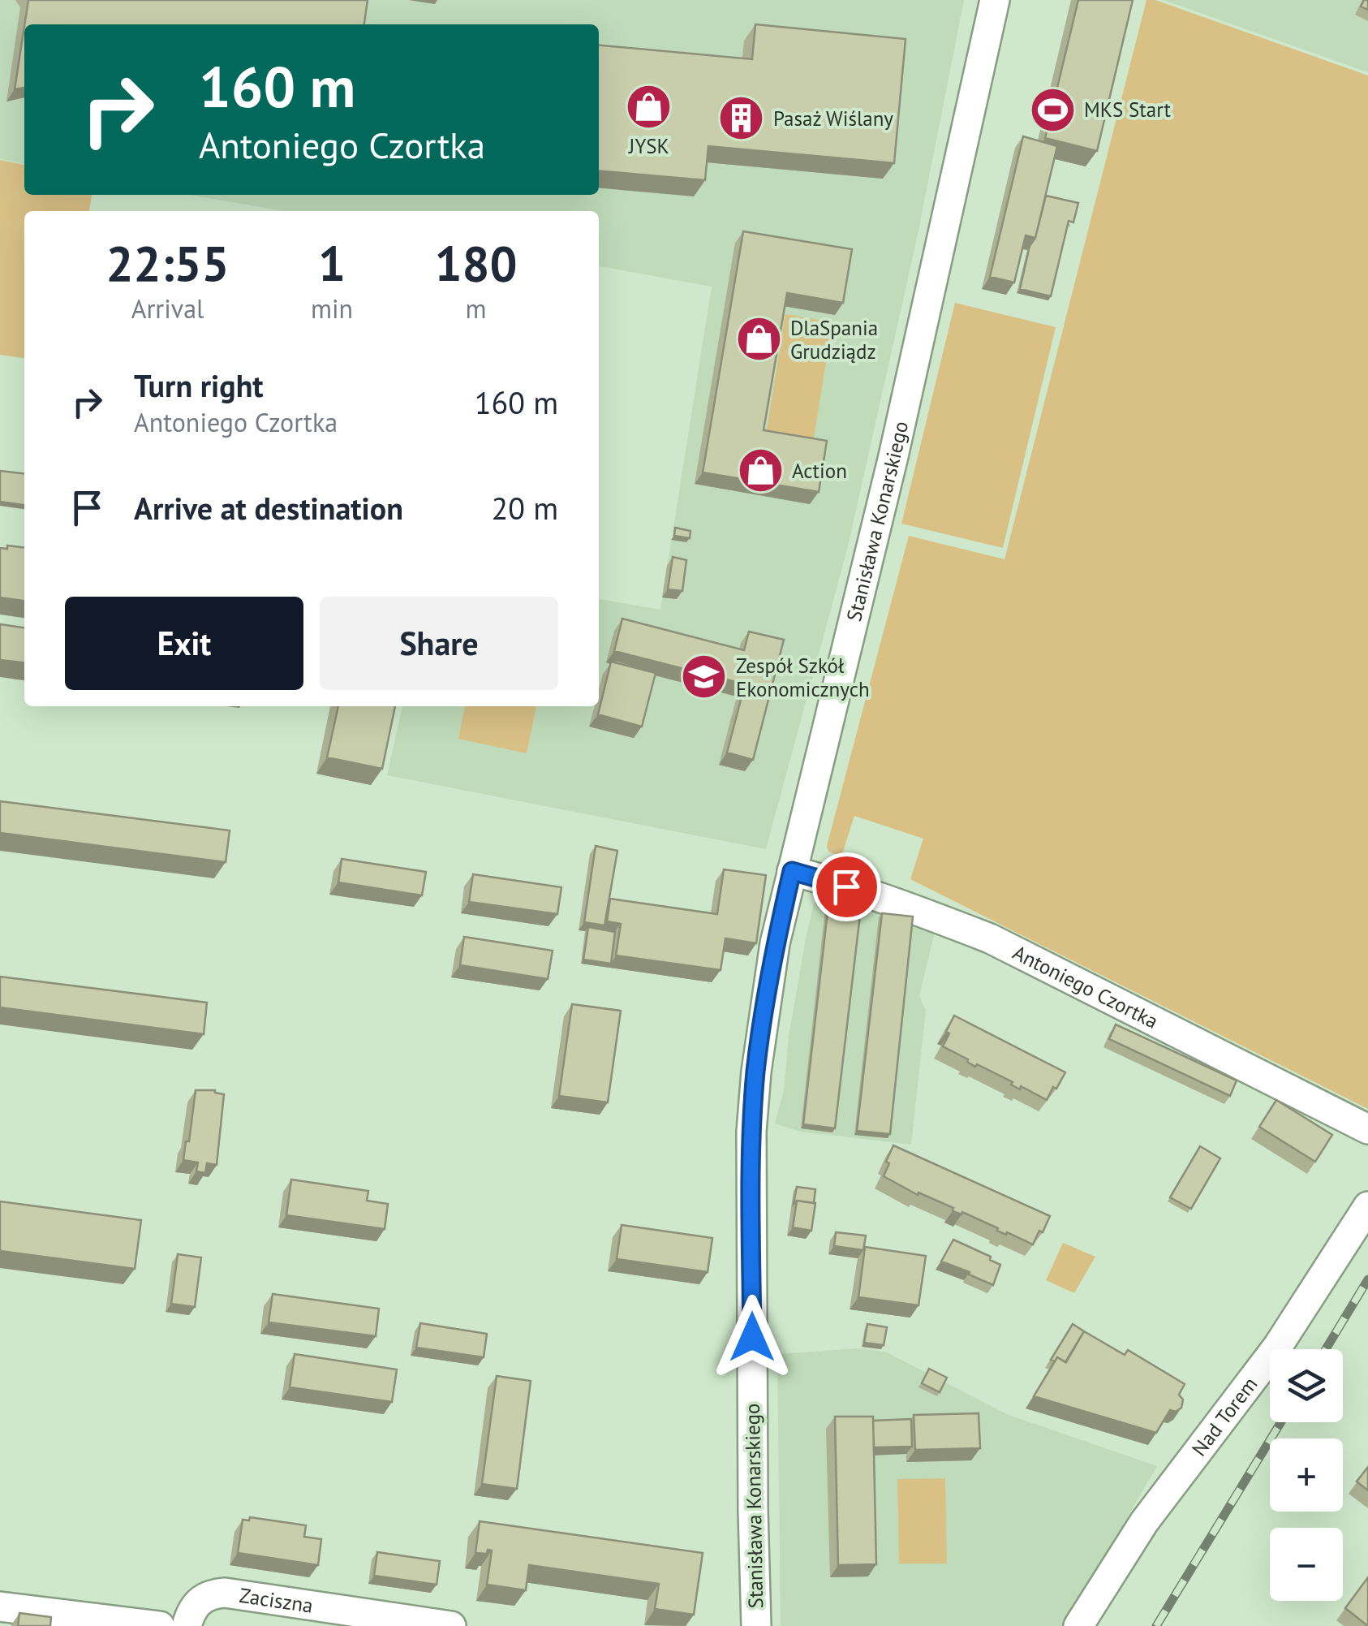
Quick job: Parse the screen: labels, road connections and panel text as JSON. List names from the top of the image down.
{
  "streets": {
    "street": [
      "Stanisława Konarskiego",
      "Antoniego Czortka",
      "Nad Torem",
      "Zaciszna"
    ]
  },
  "crossings": [
    ["Stanisława Konarskiego", "Antoniego Czortka"]
  ],
  "places": {
    "shop": ["JYSK", "DlaSpania Grudziądz", "Action"],
    "sports": ["MKS Start"],
    "building": ["Pasaż Wiślany"],
    "school or university": ["Zespół Szkół Ekonomicznych"]
  },
  "page": {
    "turn": ["160 m", "Antoniego Czortka"],
    "eta": [
      "22:55",
      "Arrival",
      "1",
      "min",
      "180",
      "m"
    ],
    "list": [
      {
        "name": "Turn right",
        "note": "Antoniego Czortka",
        "value": "160 m"
      },
      {
        "name": "Arrive at destination",
        "value": "20 m"
      }
    ],
    "buttons": ["Exit", "Share"],
    "map_buttons": ["+", "−"]
  }
}
